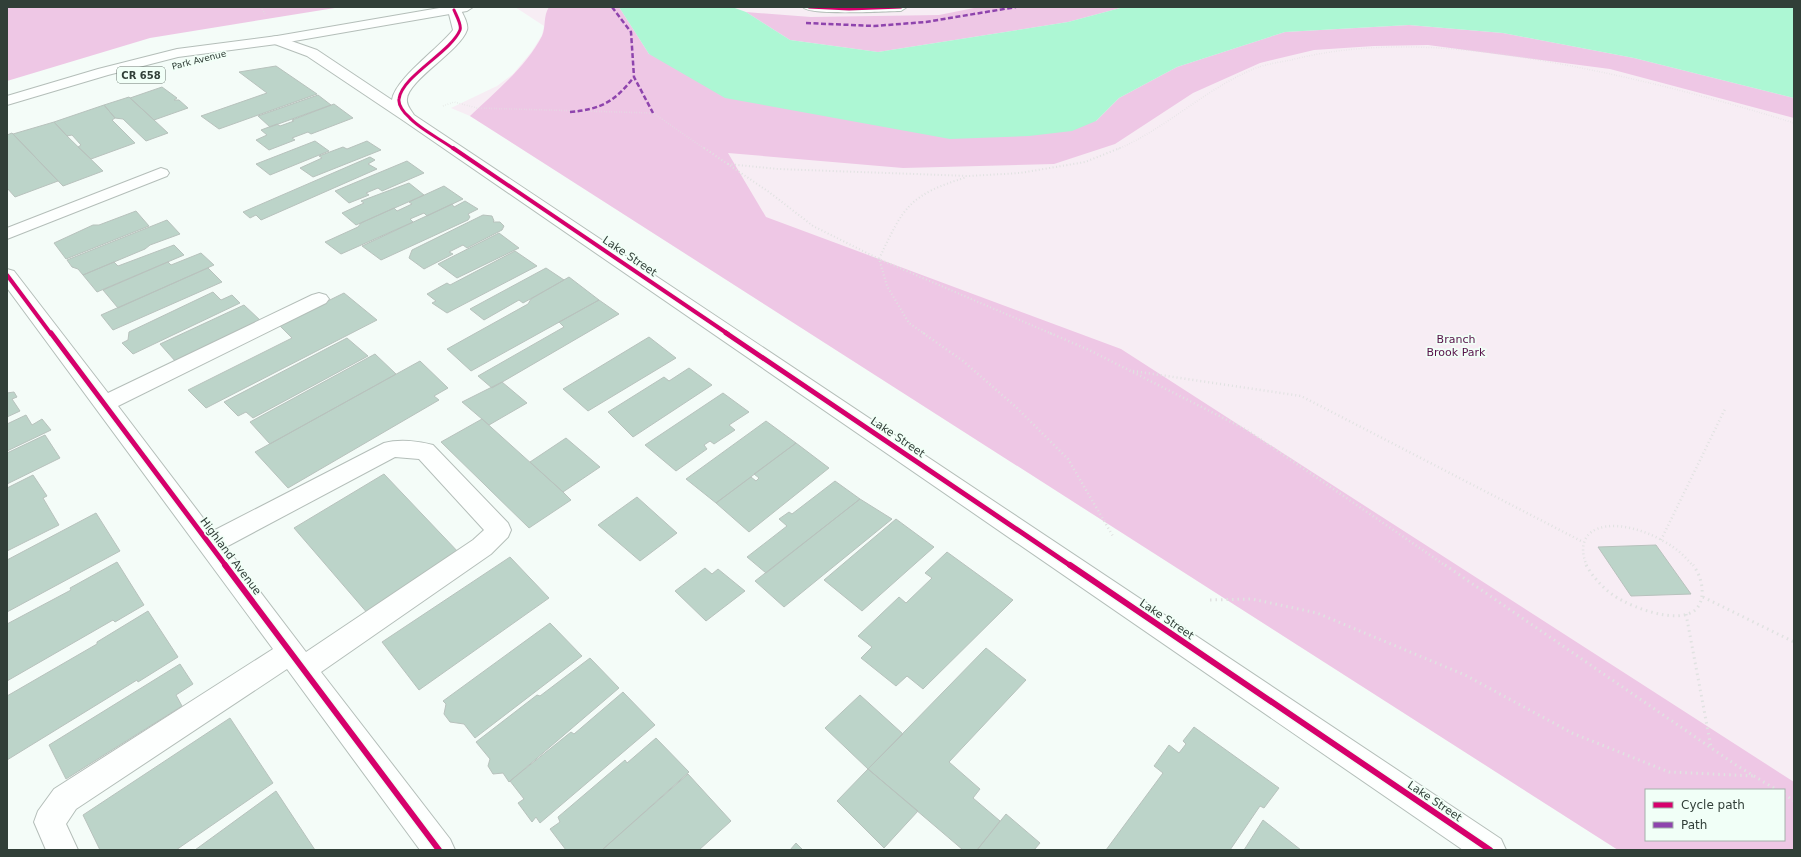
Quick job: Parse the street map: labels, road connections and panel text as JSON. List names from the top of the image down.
{
  "streets": {
    "street": [
      "Park Avenue",
      "CR 658",
      "Lake Street",
      "Highland Avenue"
    ]
  },
  "crossings": [
    ["Park Avenue", "Lake Street"]
  ],
  "parks": ["Branch Brook Park"],
  "legend": ["Cycle path", "Path"]
}
